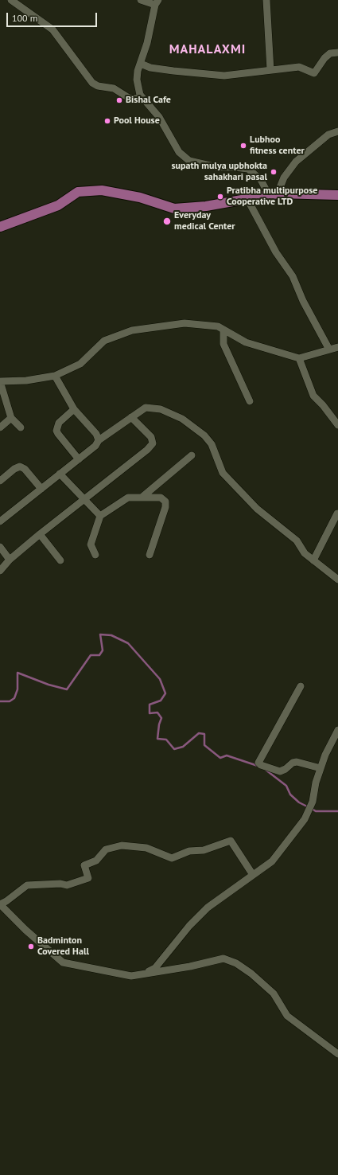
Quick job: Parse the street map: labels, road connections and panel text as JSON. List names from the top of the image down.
{
  "districts": ["MAHALAXMI"],
  "places": [
    "Bishal Cafe",
    "Pool House",
    "Lubhoo fitness center",
    "supath mulya upbhokta sahakhari pasal",
    "Pratibha multipurpose Cooperative LTD",
    "Everyday medical Center",
    "Badminton Covered Hall"
  ],
  "scale_bar": "100 m"
}
